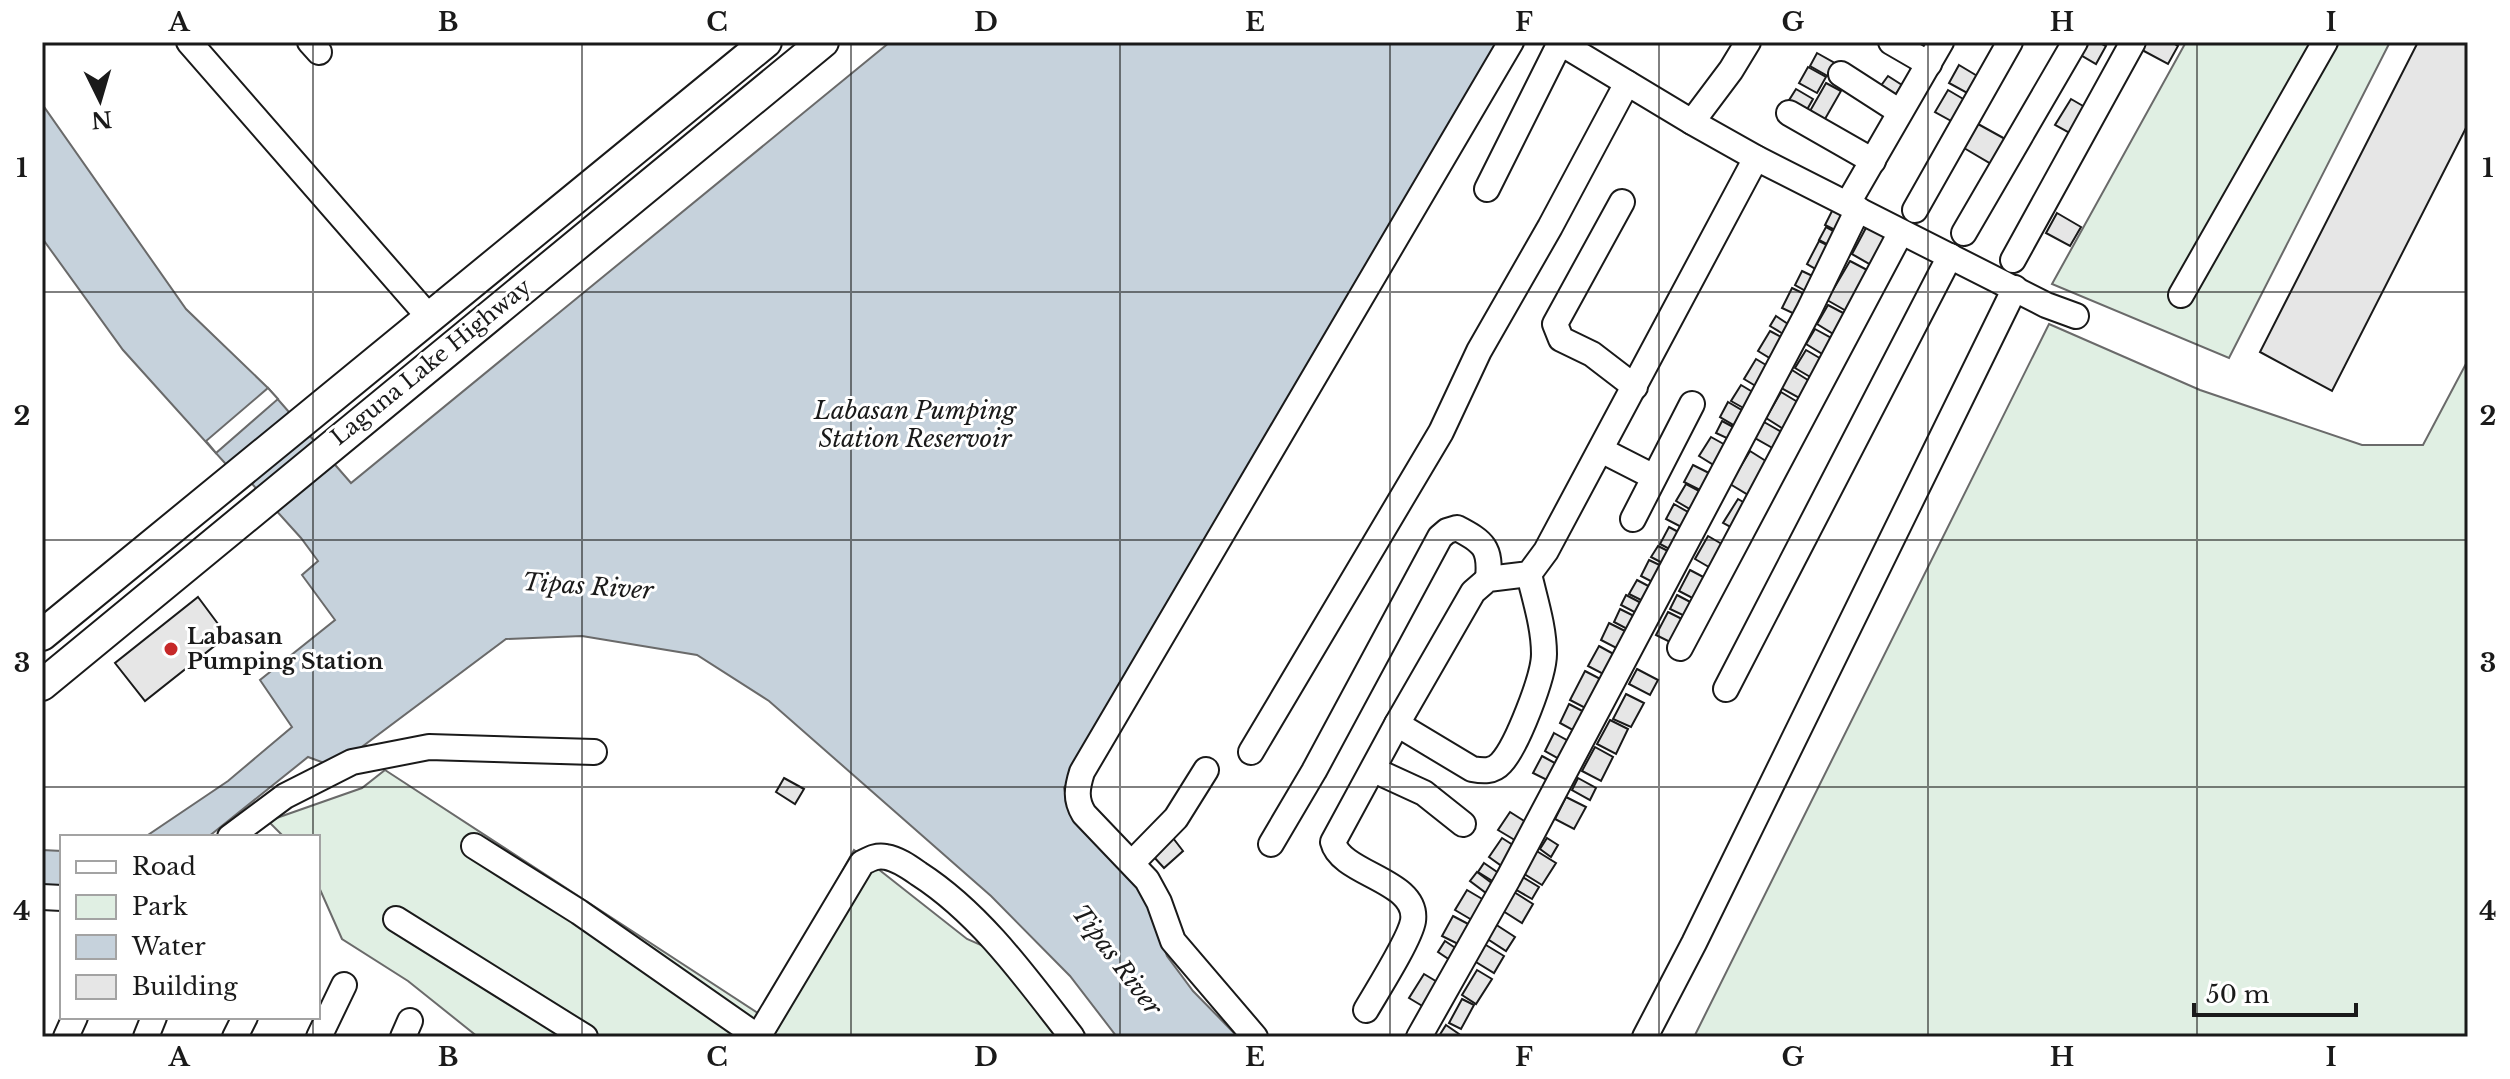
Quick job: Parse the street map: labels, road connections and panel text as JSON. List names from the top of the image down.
{
  "streets": {
    "main road": ["Laguna Lake Highway"]
  },
  "water": ["Labasan Pumping Station Reservoir", "Tipas River"],
  "places": ["Labasan Pumping Station"],
  "legend": [
    "Road",
    "Park",
    "Water",
    "Building"
  ],
  "scale_bar": "50 m",
  "north": "bottom",
  "grid": {
    "columns": [
      "A",
      "B",
      "C",
      "D",
      "E",
      "F",
      "G",
      "H",
      "I"
    ],
    "rows": [
      "1",
      "2",
      "3",
      "4"
    ]
  }
}
